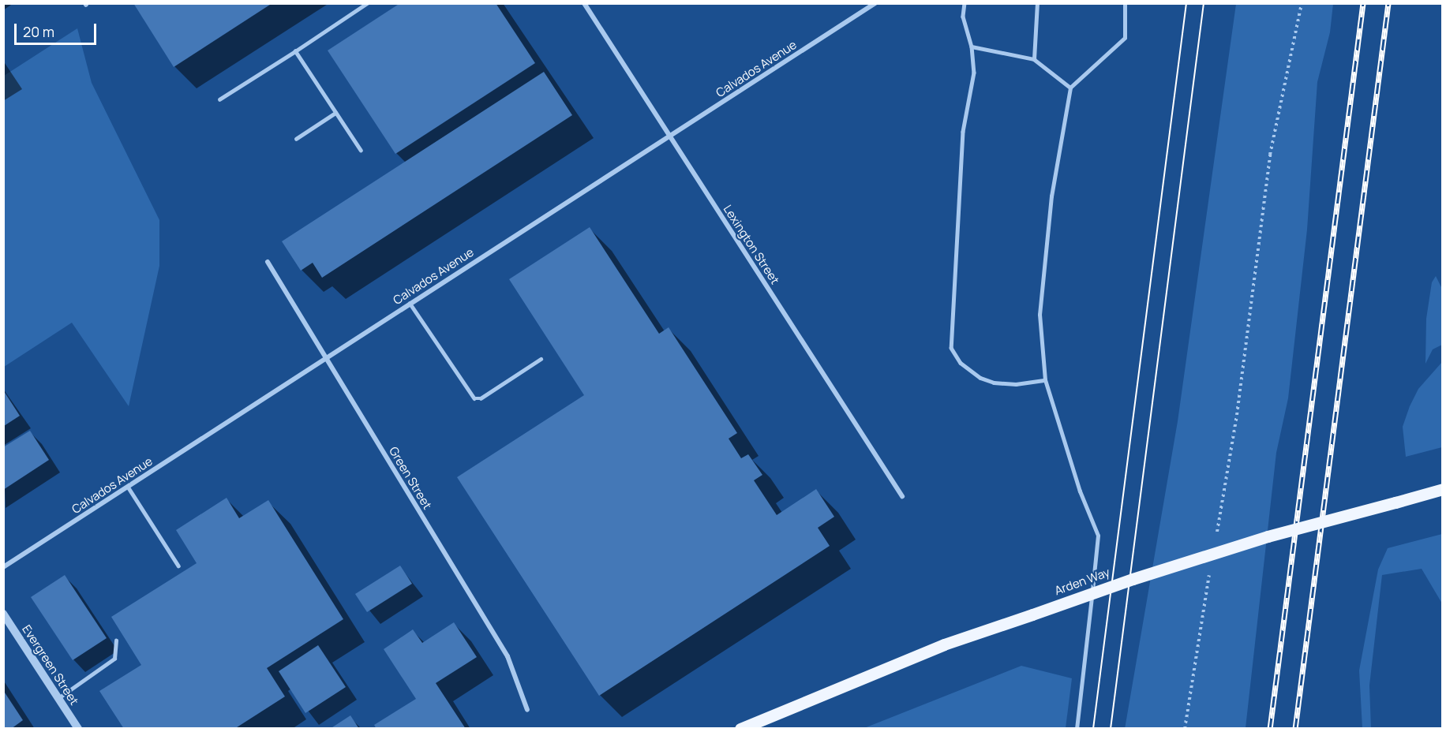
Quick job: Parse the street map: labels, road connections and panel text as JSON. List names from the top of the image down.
{
  "streets": {
    "main road": ["Arden Way"],
    "street": [
      "Calvados Avenue",
      "Lexington Street",
      "Green Street",
      "Evergreen Street"
    ]
  },
  "crossings": [
    ["Calvados Avenue", "Lexington Street"],
    ["Calvados Avenue", "Green Street"]
  ],
  "scale_bar": "20 m"
}
